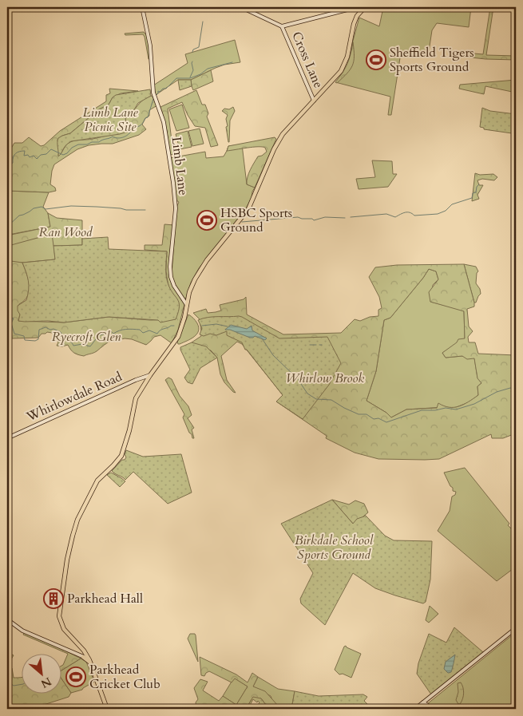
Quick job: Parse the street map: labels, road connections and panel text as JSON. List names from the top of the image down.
{
  "streets": {
    "street": ["Cross Lane", "Limb Lane", "Whirlowdale Road"]
  },
  "parks": [
    "Limb Lane Picnic Site",
    "Ran Wood",
    "Ryecroft Glen",
    "Whirlow Brook",
    "Birkdale School Sports Ground"
  ],
  "places": {
    "sports": ["Sheffield Tigers Sports Ground", "HSBC Sports Ground", "Parkhead Cricket Club"],
    "building": ["Parkhead Hall"]
  },
  "north": "bottom right"
}
